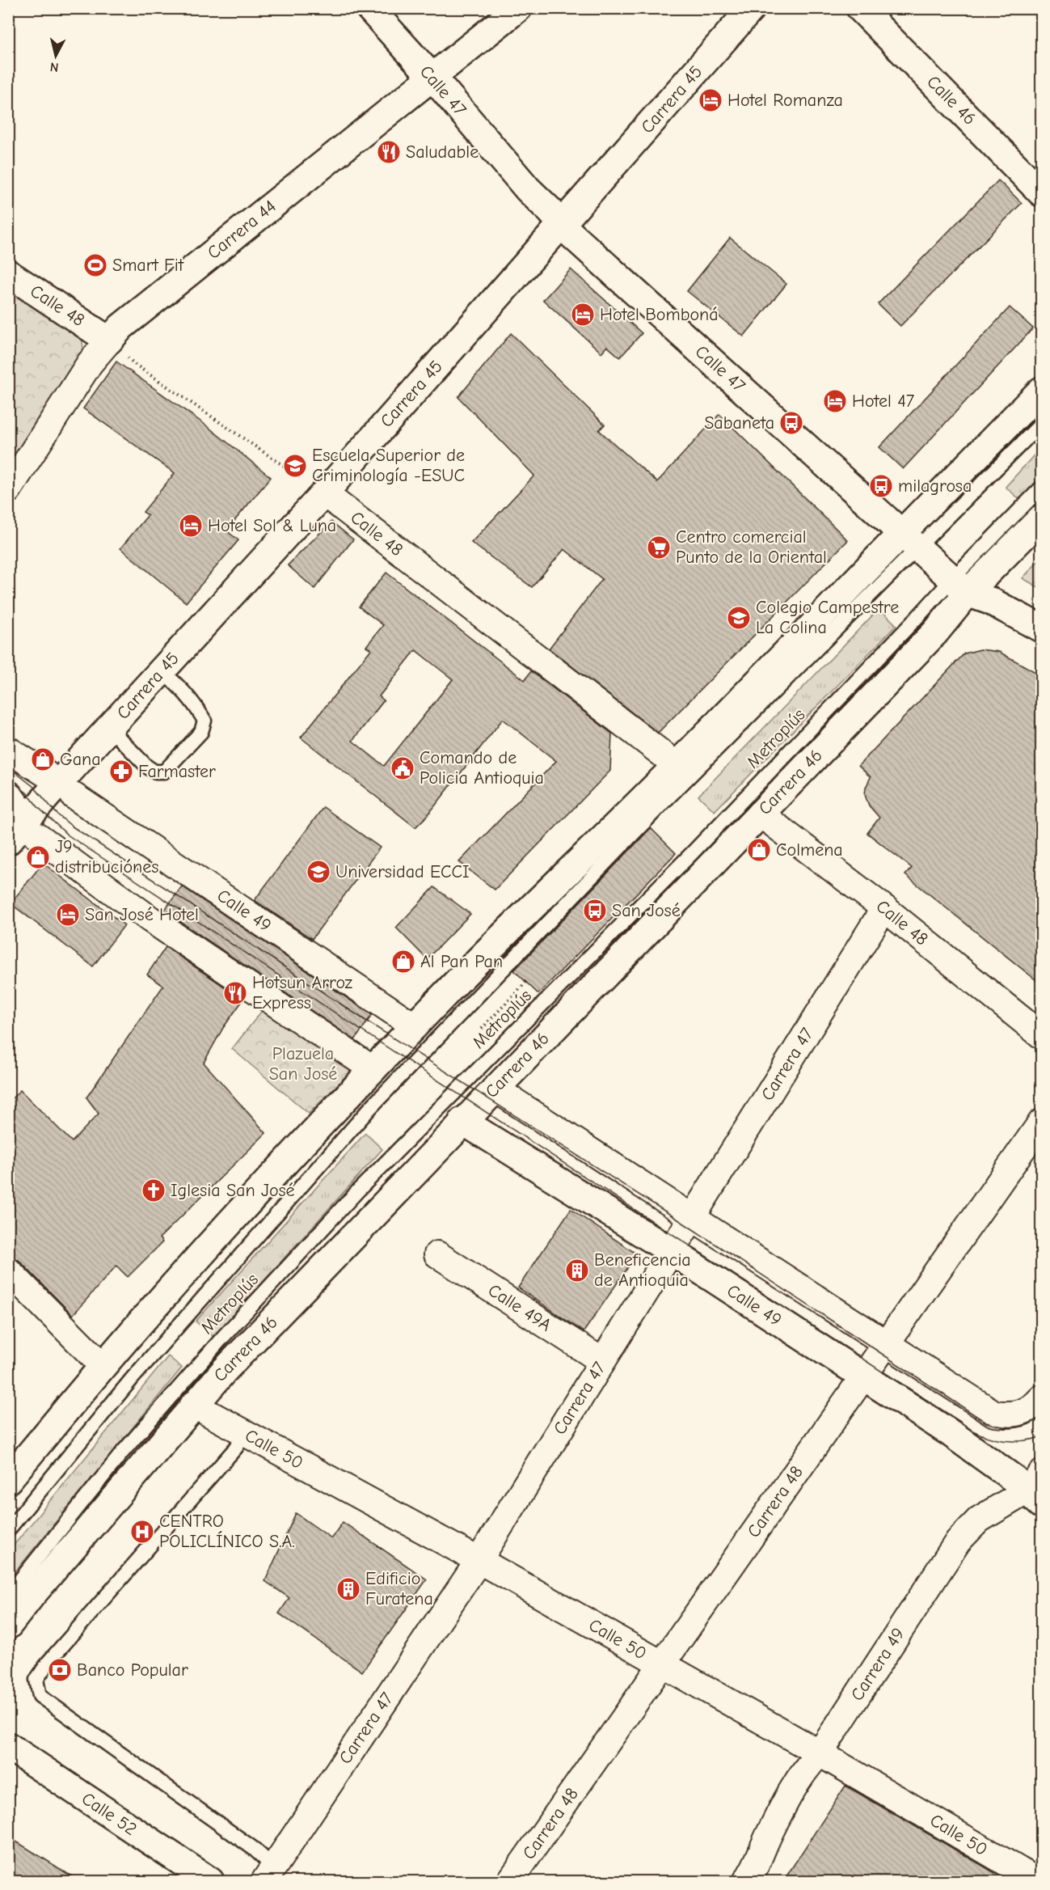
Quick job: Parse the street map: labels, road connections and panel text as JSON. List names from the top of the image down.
{
  "streets": {
    "main road": [
      "Calle 47",
      "Carrera 45",
      "Calle 46",
      "Carrera 44",
      "Calle 48",
      "Carrera 46",
      "Calle 49",
      "Calle 52"
    ],
    "street": [
      "Carrera 47",
      "Calle 49A",
      "Calle 50",
      "Carrera 48",
      "Carrera 49"
    ],
    "lane": ["Metroplús"]
  },
  "crossings": [
    ["Calle 47", "Carrera 45"],
    ["Calle 47", "Carrera 44"],
    ["Calle 47", "Metroplús"],
    ["Calle 47", "Carrera 46"],
    ["Carrera 45", "Calle 48"],
    ["Carrera 44", "Calle 48"],
    ["Calle 48", "Carrera 46"],
    ["Calle 48", "Carrera 47"],
    ["Metroplús", "Carrera 46"],
    ["Carrera 46", "Calle 49"],
    ["Carrera 46", "Calle 50"],
    ["Calle 49", "Carrera 47"],
    ["Calle 49", "Carrera 48"],
    ["Calle 49", "Carrera 49"],
    ["Carrera 47", "Calle 49A"],
    ["Carrera 47", "Calle 50"],
    ["Calle 50", "Carrera 48"],
    ["Calle 50", "Carrera 49"]
  ],
  "parks": ["Plazuela San José"],
  "places": {
    "hotel": [
      "Hotel Romanza",
      "Hotel Bomboná",
      "Hotel 47",
      "Hotel Sol & Luna",
      "San José Hotel"
    ],
    "restaurant": ["Saludable", "Hotsun Arroz Express"],
    "sports": ["Smart Fit"],
    "bus stop": ["Sabaneta", "milagrosa", "San José"],
    "school or university": ["Escuela Superior de Criminología -ESUC", "Colegio Campestre La Colina", "Universidad ECCI"],
    "supermarket": ["Centro comercial Punto de la Oriental"],
    "shop": [
      "Gana",
      "Colmena",
      "J9 distribuciónes",
      "Al Pan Pan"
    ],
    "public building": ["Comando de Policia Antioquia"],
    "pharmacy": ["Farmaster"],
    "church": ["Iglesia San José"],
    "building": ["Beneficencia de Antioquia", "Edificio Furatena"],
    "hospital": ["CENTRO POLICLÍNICO S.A."],
    "bank": ["Banco Popular"]
  },
  "north": "bottom"
}
